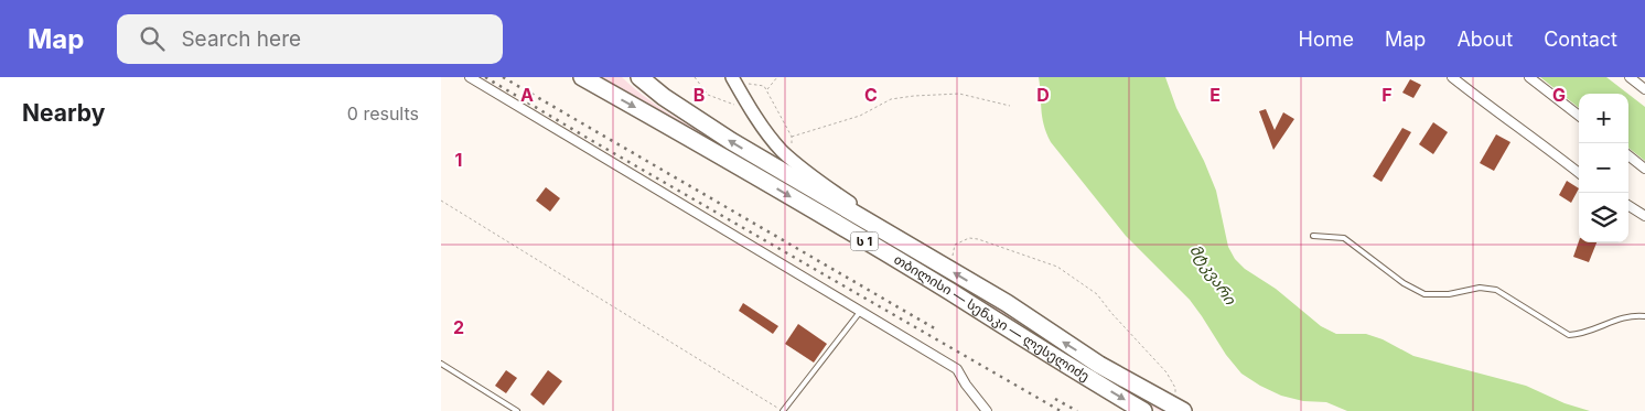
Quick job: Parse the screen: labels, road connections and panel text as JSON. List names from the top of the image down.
{
  "streets": {
    "highway": ["ს 1", "თბილისი — სენაკი — ლესელიძე"]
  },
  "crossings": [
    ["ს 1", "თბილისი — სენაკი — ლესელიძე"]
  ],
  "water": ["მტკვარი"],
  "page": {
    "header": "Map",
    "search": "Search here",
    "nav": [
      "Home",
      "Map",
      "About",
      "Contact"
    ],
    "heading": ["Nearby", "0 results"],
    "map_buttons": ["+", "−"]
  },
  "grid": {
    "columns": [
      "A",
      "B",
      "C",
      "D",
      "E",
      "F",
      "G"
    ],
    "rows": ["1", "2"]
  }
}
